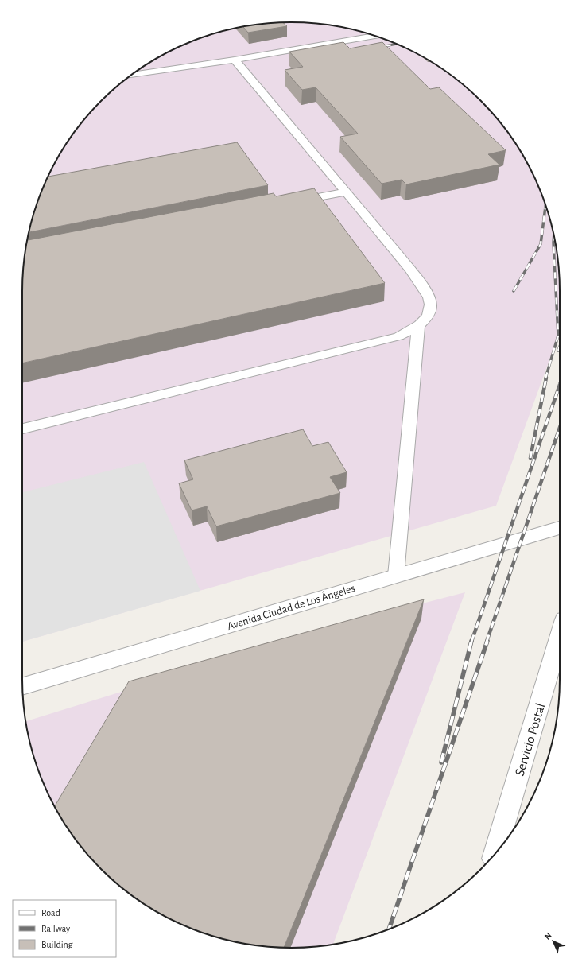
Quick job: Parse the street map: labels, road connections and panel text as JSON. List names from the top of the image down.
{
  "streets": {
    "street": ["Avenida Ciudad de Los Ángeles", "Servicio Postal"]
  },
  "legend": ["Road", "Railway", "Building"],
  "north": "top left"
}
